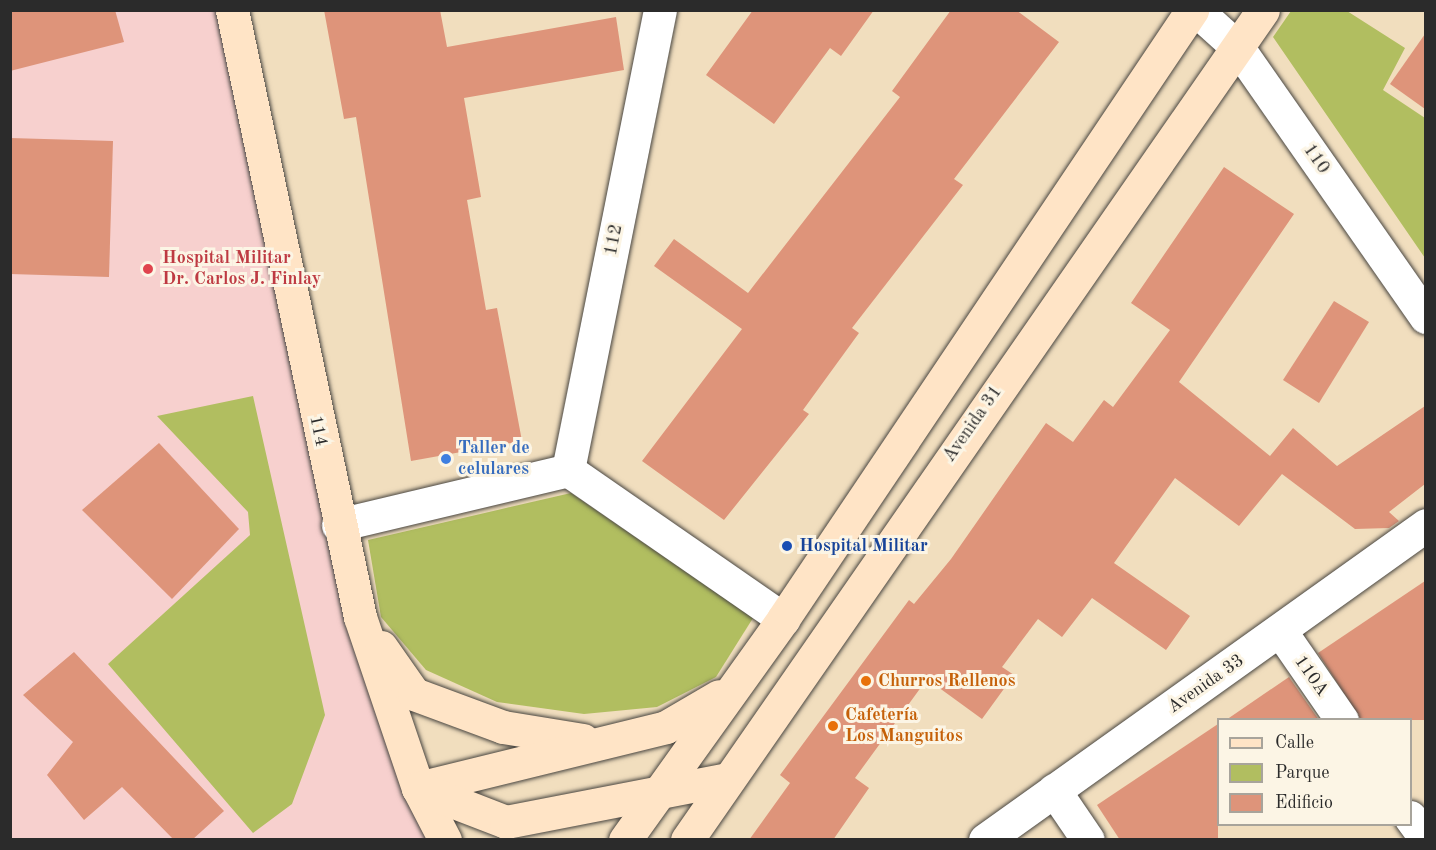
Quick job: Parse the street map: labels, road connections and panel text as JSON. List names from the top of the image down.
{
  "streets": {
    "main road": ["Avenida 31", "114"],
    "street": [
      "110",
      "112",
      "110A",
      "Avenida 33"
    ]
  },
  "crossings": [
    ["110", "Avenida 31"],
    ["110A", "Avenida 33"]
  ],
  "places": [
    "Hospital Militar Dr. Carlos J. Finlay",
    "Taller de celulares",
    "Hospital Militar",
    "Churros Rellenos",
    "Cafetería Los Manguitos"
  ],
  "legend": ["Calle", "Parque", "Edificio"]
}
